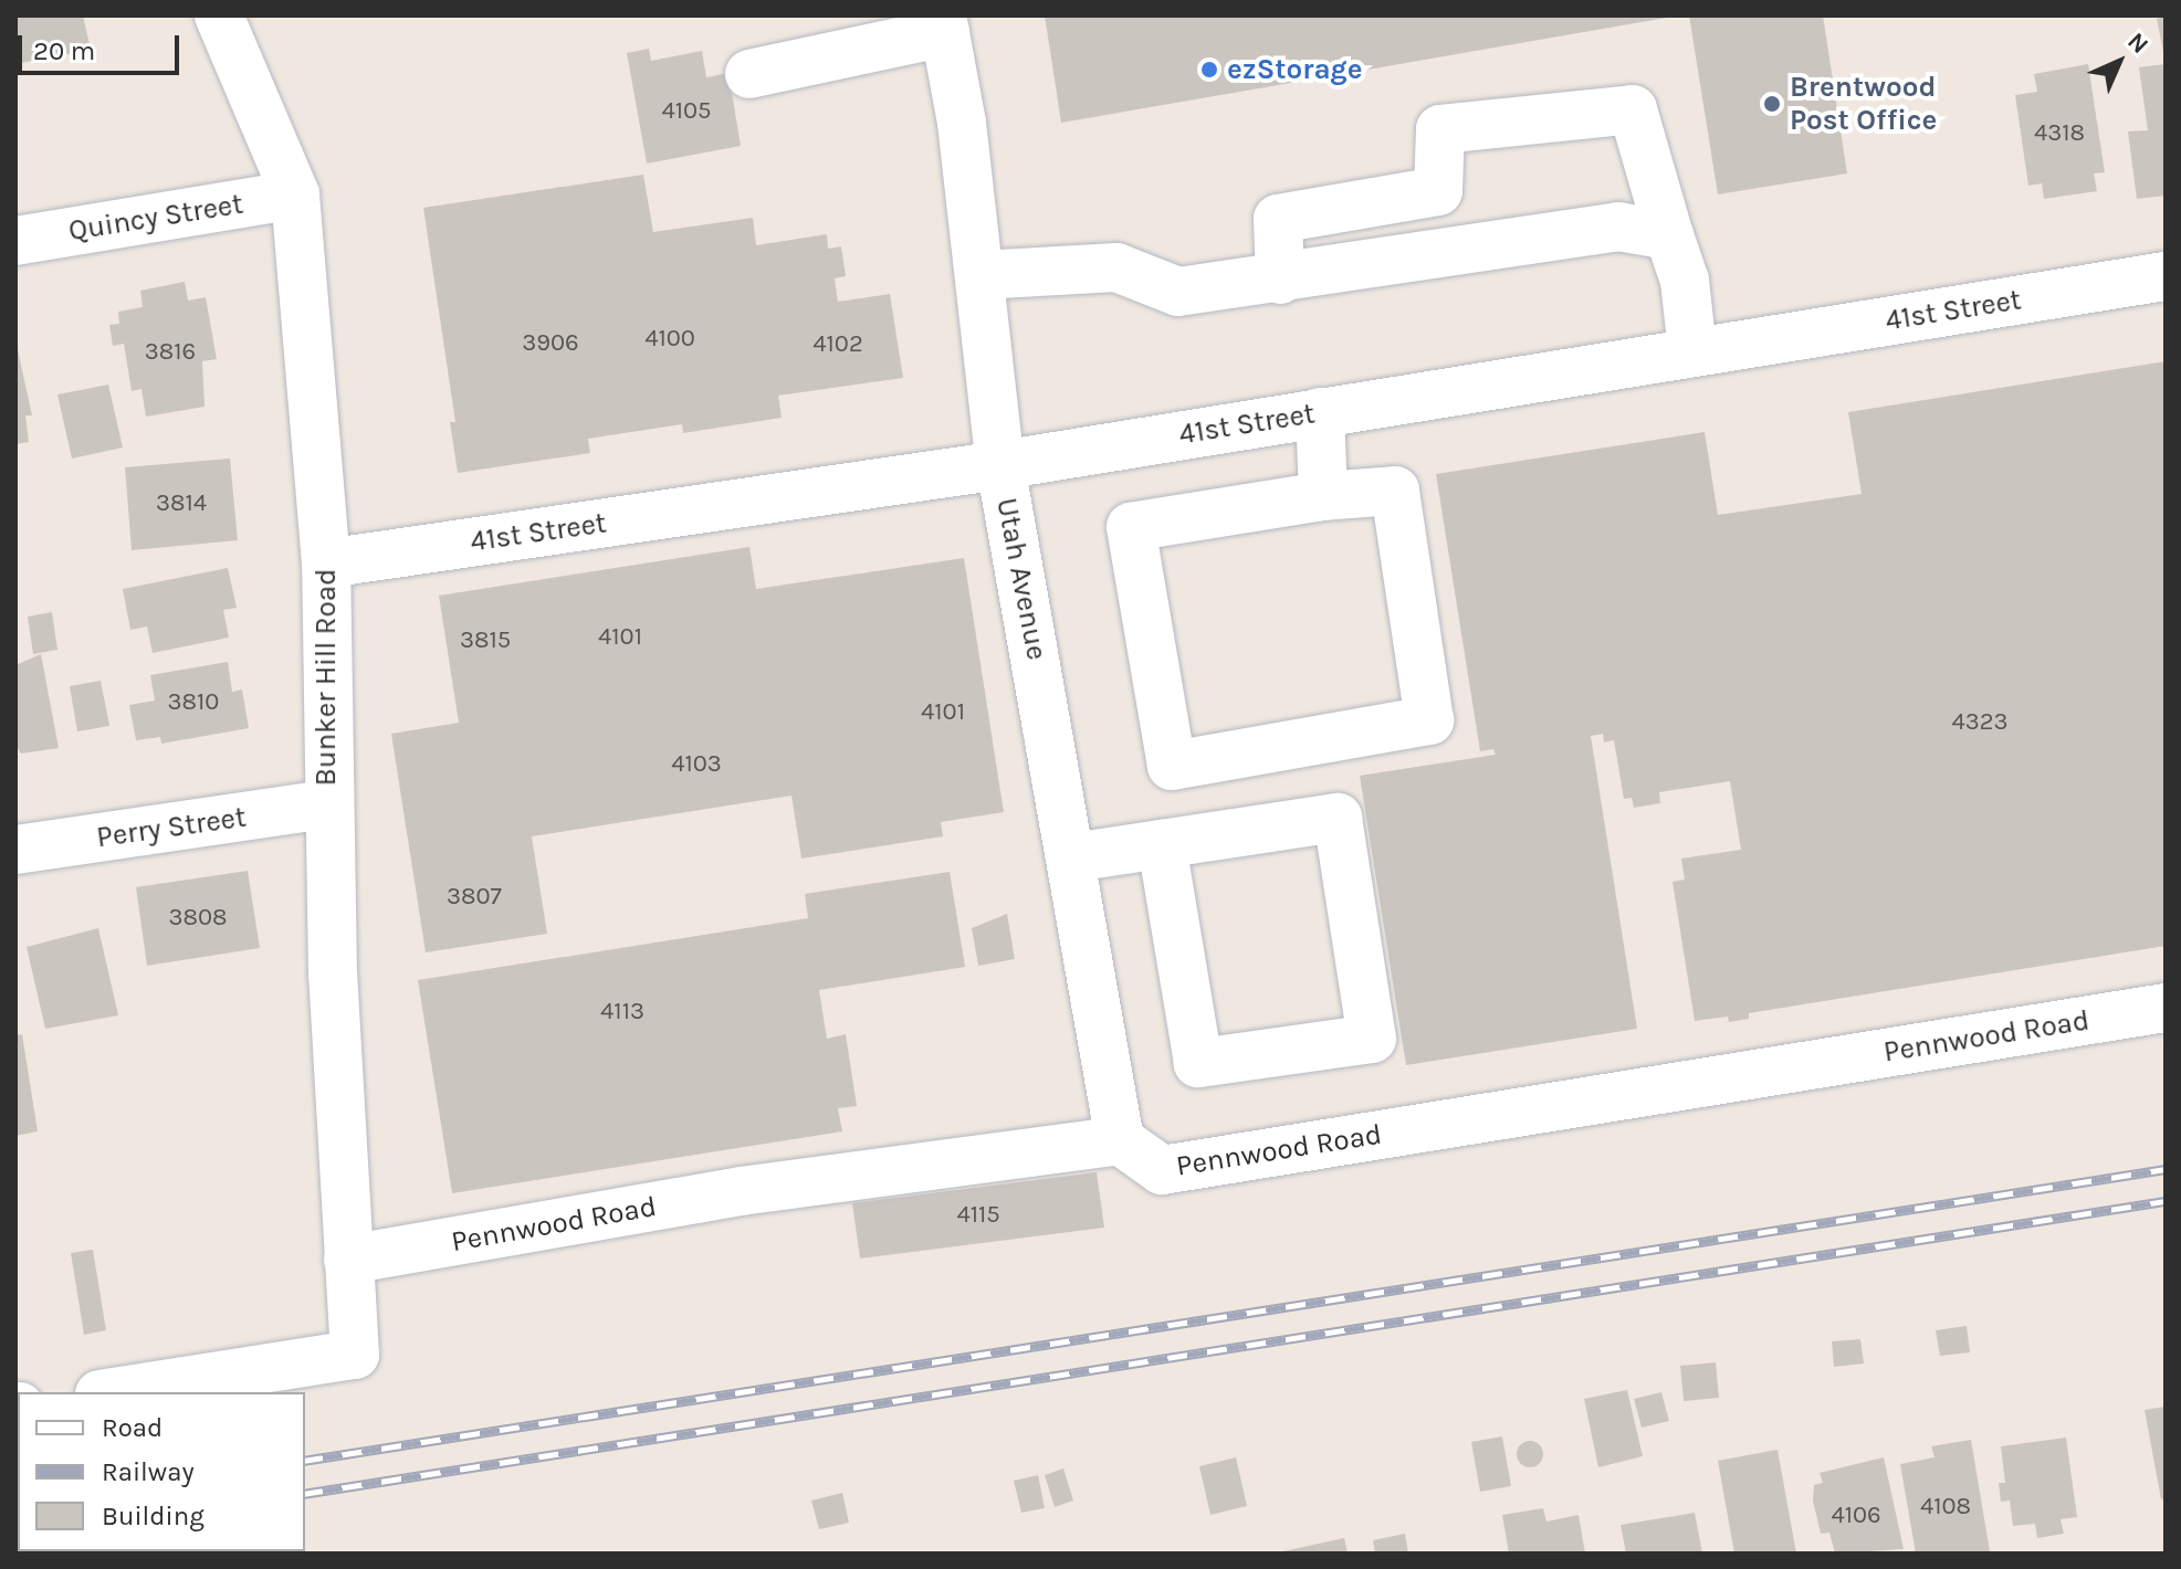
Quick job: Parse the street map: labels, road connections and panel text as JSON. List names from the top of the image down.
{
  "streets": {
    "street": [
      "Quincy Street",
      "41st Street",
      "Utah Avenue",
      "Bunker Hill Road",
      "Perry Street",
      "Pennwood Road"
    ]
  },
  "crossings": [
    ["Quincy Street", "Bunker Hill Road"],
    ["41st Street", "Utah Avenue"],
    ["41st Street", "Bunker Hill Road"],
    ["Utah Avenue", "Pennwood Road"],
    ["Bunker Hill Road", "Perry Street"],
    ["Bunker Hill Road", "Pennwood Road"]
  ],
  "places": ["ezStorage", "Brentwood Post Office"],
  "house_numbers": [
    "4105",
    "4318",
    "4100",
    "3906",
    "4102",
    "3816",
    "3814",
    "4101",
    "3815",
    "3810",
    "4101",
    "4323",
    "4103",
    "3807",
    "3808",
    "4113",
    "4115",
    "4108",
    "4106"
  ],
  "legend": ["Road", "Railway", "Building"],
  "scale_bar": "20 m",
  "north": "top right"
}
